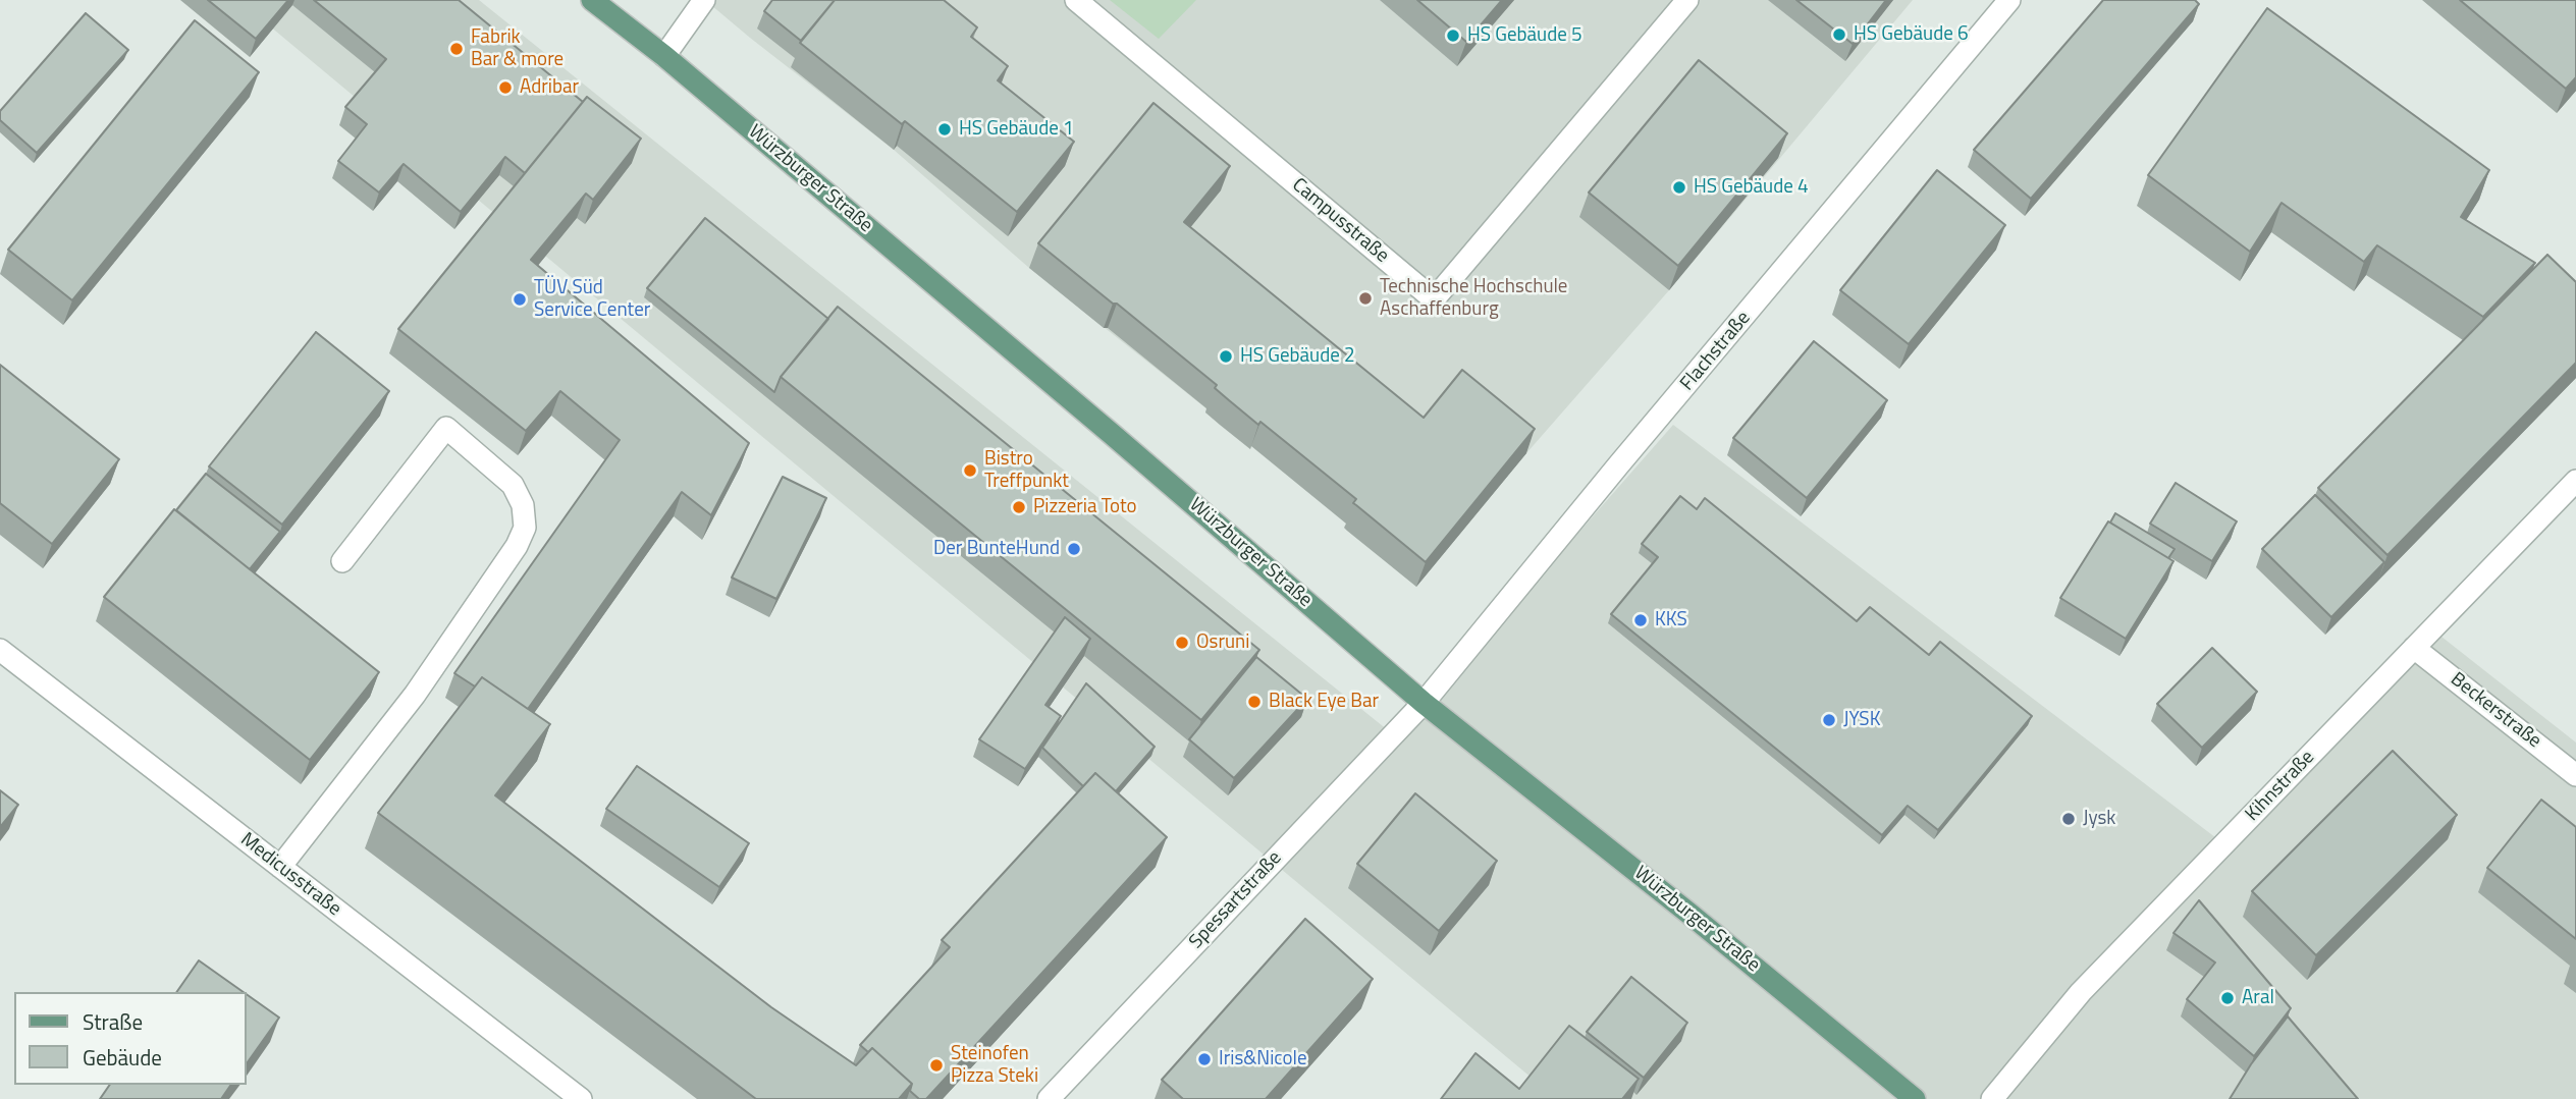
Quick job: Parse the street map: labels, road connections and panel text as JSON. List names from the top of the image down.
{
  "streets": {
    "main road": ["Würzburger Straße"],
    "street": [
      "Campusstraße",
      "Flachstraße",
      "Beckerstraße",
      "Kihnstraße",
      "Medicusstraße",
      "Spessartstraße"
    ]
  },
  "crossings": [
    ["Würzburger Straße", "Flachstraße"],
    ["Würzburger Straße", "Spessartstraße"],
    ["Flachstraße", "Spessartstraße"],
    ["Beckerstraße", "Kihnstraße"]
  ],
  "places": [
    "HS Gebäude 6",
    "HS Gebäude 5",
    "Fabrik Bar & more",
    "Adribar",
    "HS Gebäude 1",
    "HS Gebäude 4",
    "Technische Hochschule Aschaffenburg",
    "TÜV Süd Service Center",
    "HS Gebäude 2",
    "Bistro Treffpunkt",
    "Pizzeria Toto",
    "Der BunteHund",
    "KKS",
    "Osruni",
    "Black Eye Bar",
    "JYSK",
    "Jysk",
    "Aral",
    "Iris&Nicole",
    "Steinofen Pizza Steki"
  ],
  "legend": ["Straße", "Gebäude"]
}
